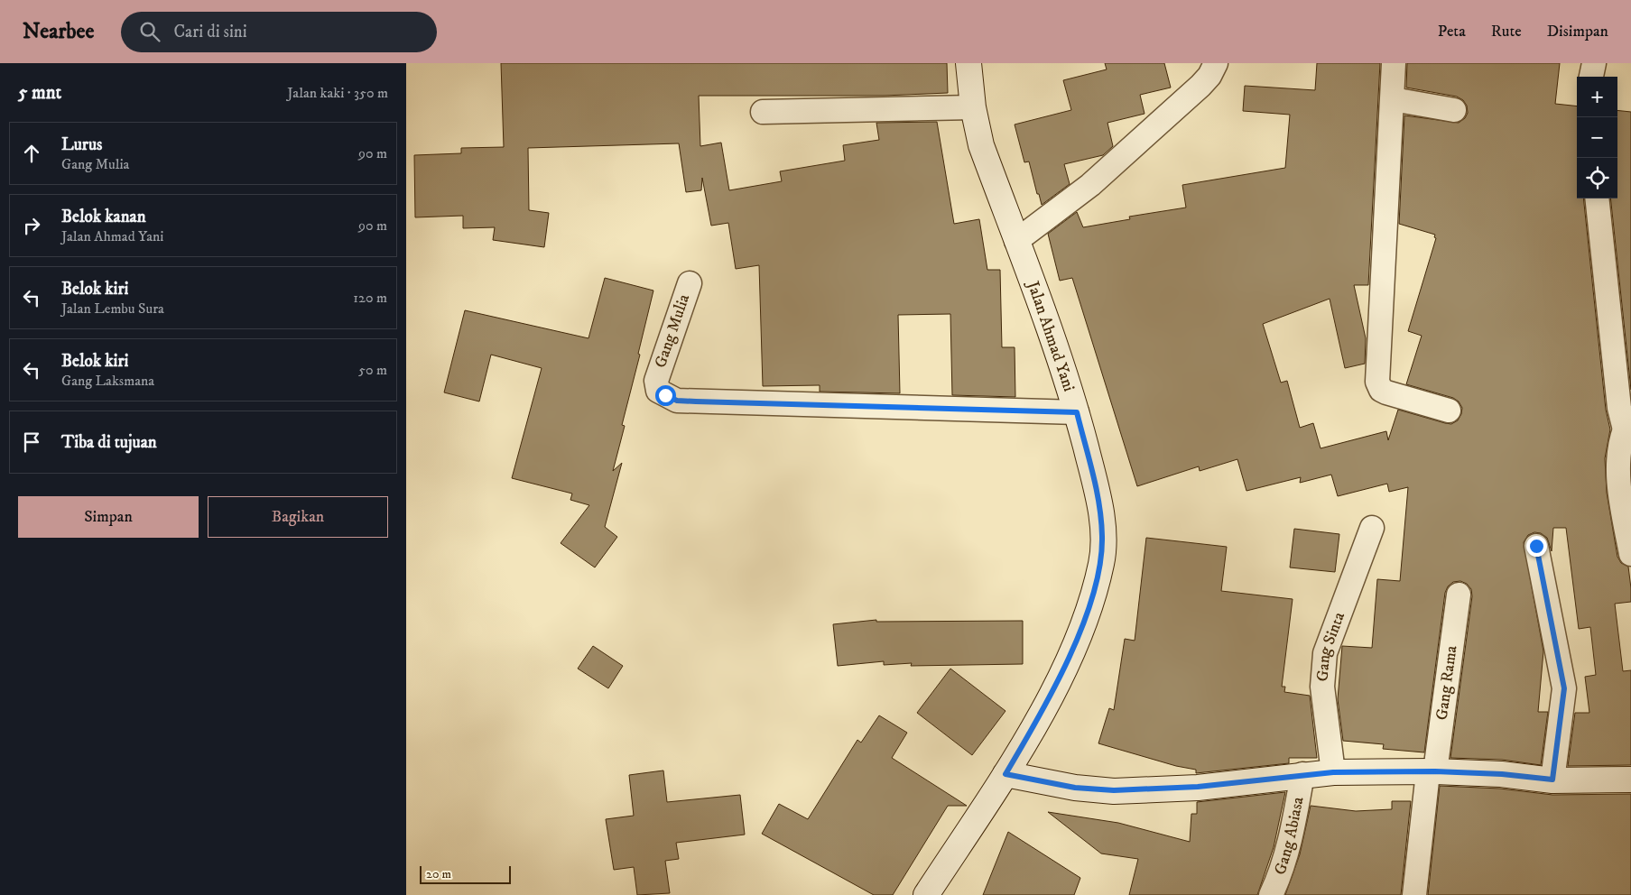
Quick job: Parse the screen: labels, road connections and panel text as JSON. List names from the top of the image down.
{
  "streets": {
    "main road": ["Jalan Ahmad Yani"],
    "street": [
      "Gang Mulia",
      "Gang Sinta",
      "Gang Rama",
      "Gang Abiasa"
    ]
  },
  "crossings": [
    ["Gang Mulia", "Jalan Ahmad Yani"]
  ],
  "scale_bar": "20 m",
  "page": {
    "header": "Nearbee",
    "search": "Cari di sini",
    "nav": ["Peta", "Rute", "Disimpan"],
    "heading": ["5 mnt", "Jalan kaki · 350 m"],
    "map_buttons": ["+", "−"],
    "list": [
      ["Lurus", "Gang Mulia", "90 m"],
      ["Belok kanan", "Jalan Ahmad Yani", "90 m"],
      ["Belok kiri", "Jalan Lembu Sura", "120 m"],
      ["Belok kiri", "Gang Laksmana", "50 m"],
      "Tiba di tujuan"
    ],
    "buttons": ["Simpan", "Bagikan"],
    "scale": "20 m"
  }
}
